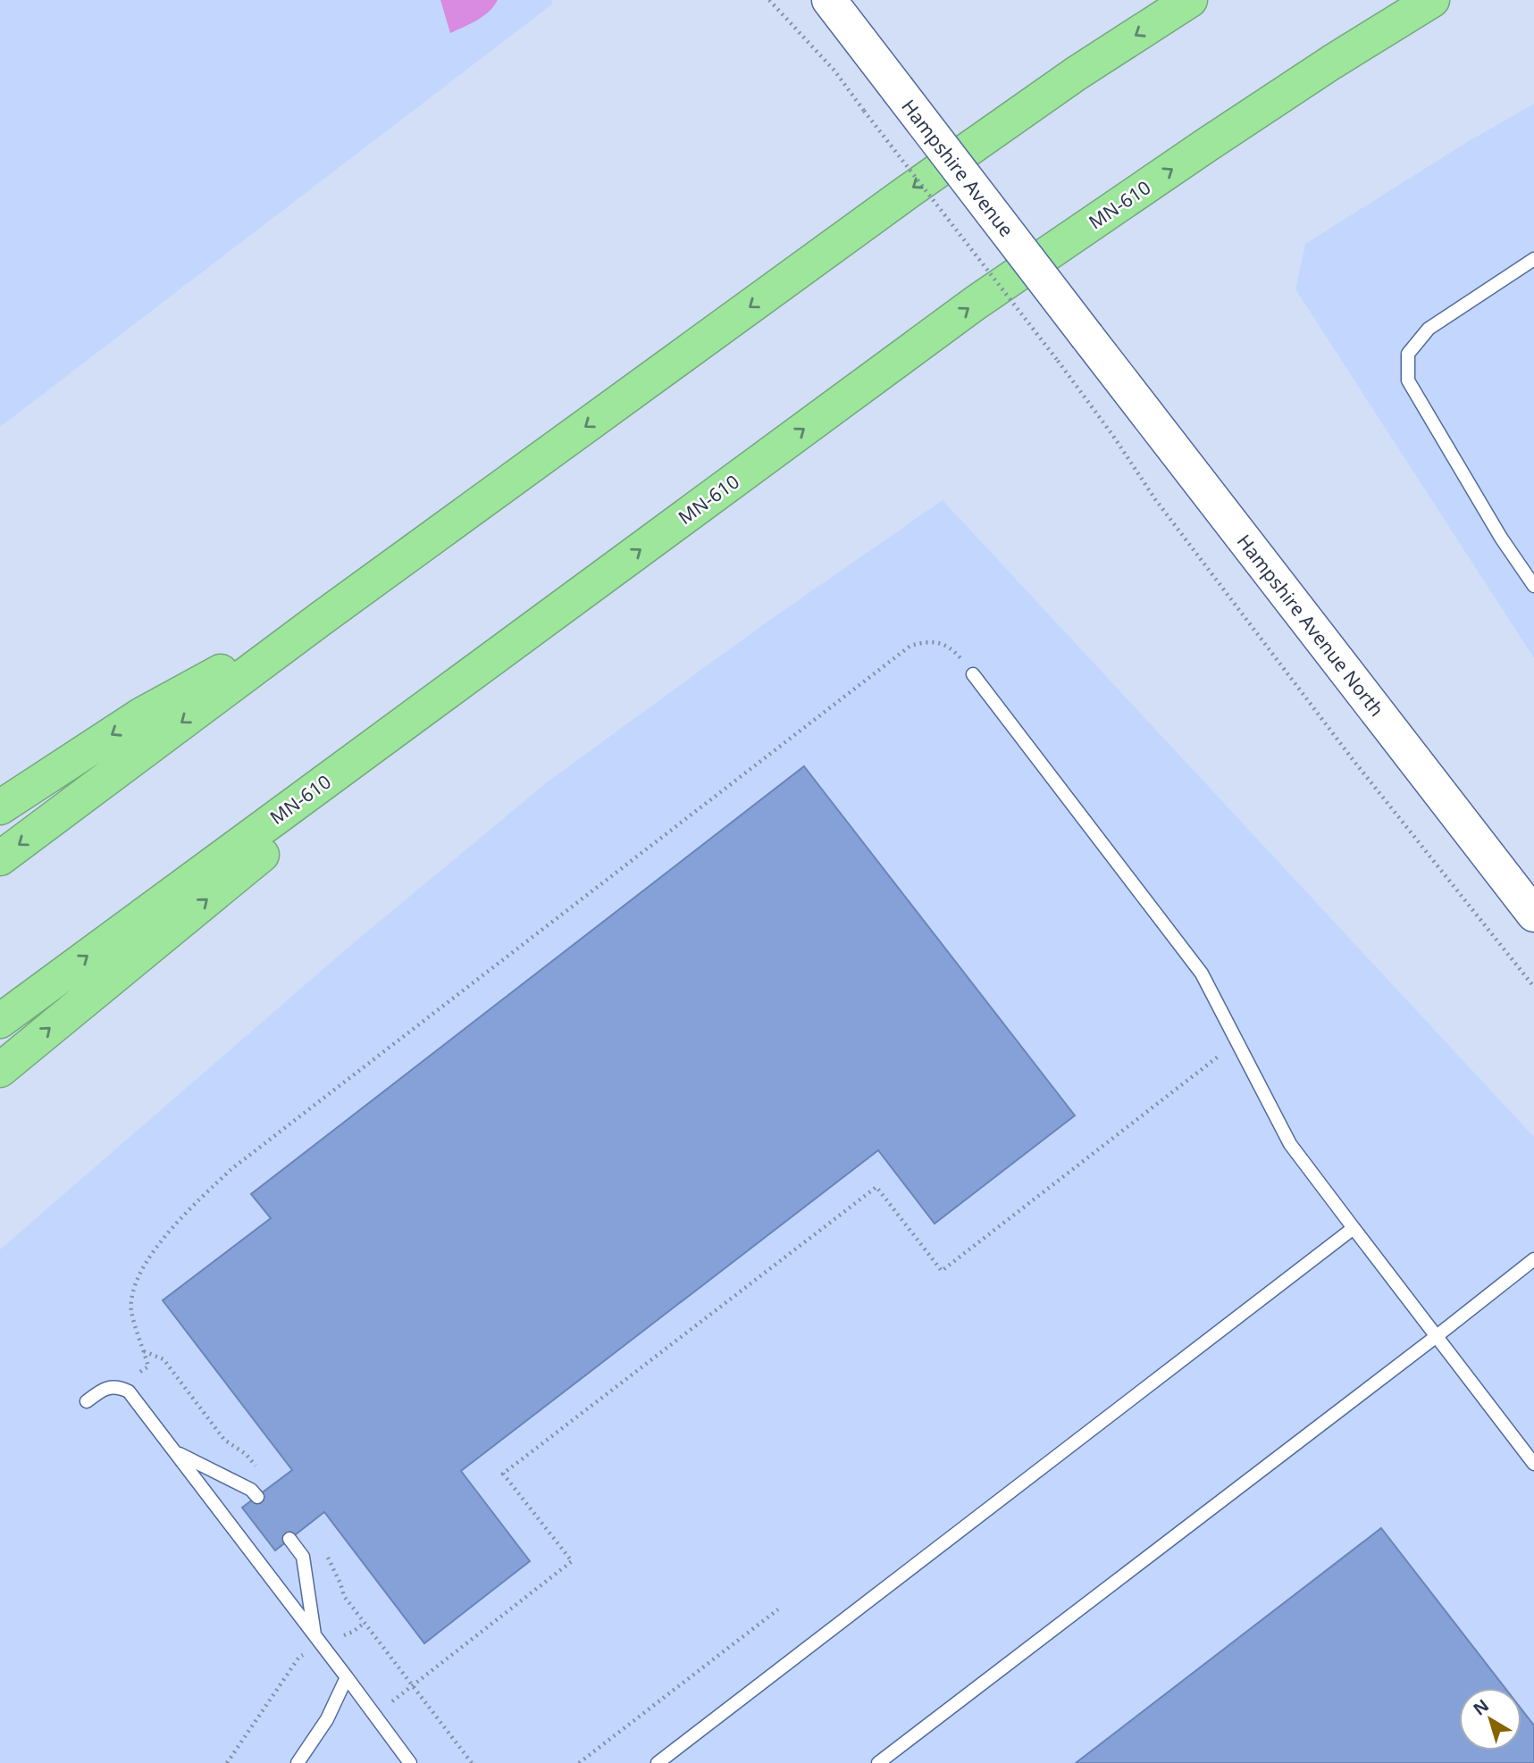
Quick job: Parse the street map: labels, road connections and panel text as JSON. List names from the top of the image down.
{
  "streets": {
    "highway": ["MN-610"],
    "street": ["Hampshire Avenue", "Hampshire Avenue North"]
  },
  "crossings": [
    ["Hampshire Avenue", "Hampshire Avenue North"]
  ],
  "north": "top left"
}
